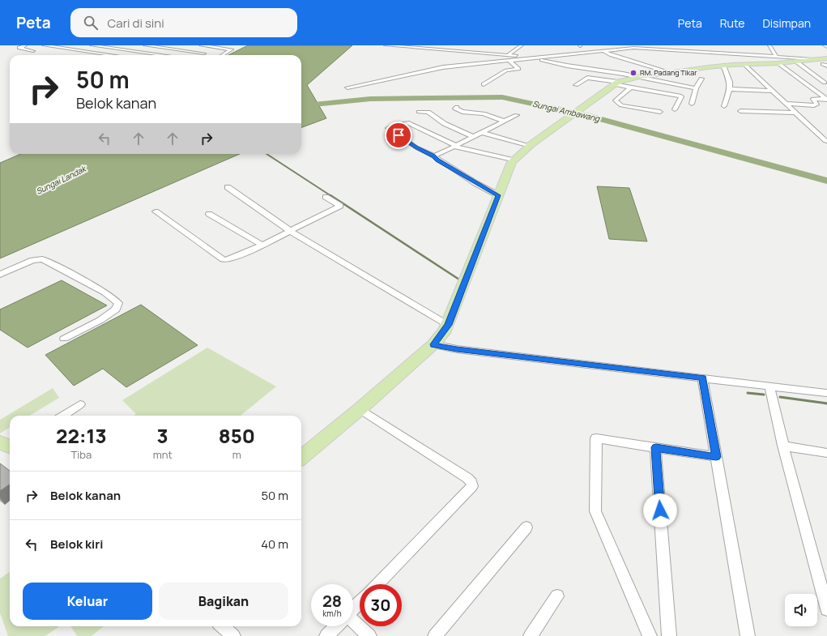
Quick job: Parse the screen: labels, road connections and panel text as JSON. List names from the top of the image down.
{
  "water": ["Sungai Ambawang", "Sungai Landak"],
  "places": ["RM. Padang Tikar"],
  "page": {
    "header": "Peta",
    "search": "Cari di sini",
    "nav": ["Peta", "Rute", "Disimpan"],
    "turn": ["50 m", "Belok kanan"],
    "eta": [
      "22:13",
      "Tiba",
      "3",
      "mnt",
      "850",
      "m"
    ],
    "list": [
      {
        "name": "Belok kanan",
        "value": "50 m"
      },
      {
        "name": "Belok kiri",
        "value": "40 m"
      }
    ],
    "buttons": ["Keluar", "Bagikan"],
    "speed": "28 km/h",
    "limit": "30"
  }
}
